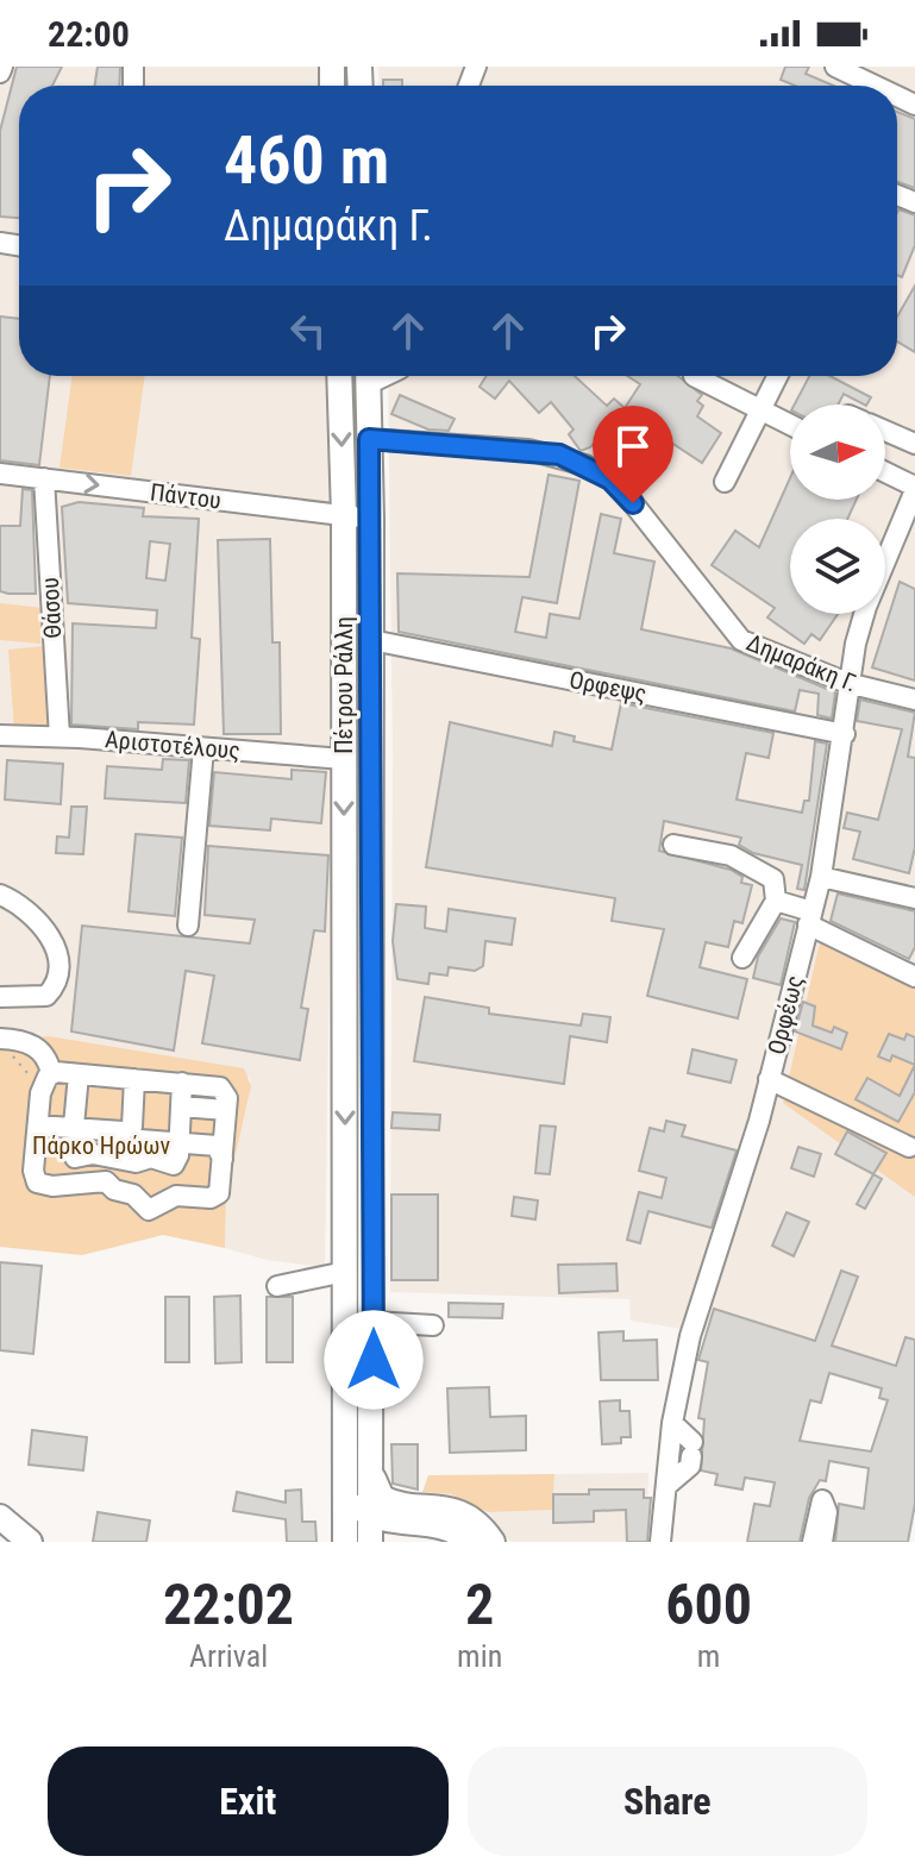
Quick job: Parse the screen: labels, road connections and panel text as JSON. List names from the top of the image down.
{
  "streets": {
    "main road": ["Πέτρου Ράλλη"],
    "street": [
      "Πάντου",
      "Θάσου",
      "Δημαράκη Γ.",
      "Ορφεψς",
      "Αριστοτέλους",
      "Ορφέως"
    ]
  },
  "crossings": [
    ["Πάντου", "Θάσου"],
    ["Πάντου", "Πέτρου Ράλλη"],
    ["Θάσου", "Αριστοτέλους"],
    ["Δημαράκη Γ.", "Πέτρου Ράλλη"],
    ["Δημαράκη Γ.", "Ορφέως"],
    ["Πέτρου Ράλλη", "Ορφεψς"],
    ["Πέτρου Ράλλη", "Αριστοτέλους"],
    ["Ορφεψς", "Ορφέως"]
  ],
  "one_way": ["Πάντου"],
  "parks": ["Πάρκο Ηρώων"],
  "north": "right",
  "page": {
    "status": "22:00",
    "turn": ["460 m", "Δημαράκη Γ."],
    "eta": [
      "22:02",
      "Arrival",
      "2",
      "min",
      "600",
      "m"
    ],
    "buttons": ["Exit", "Share"]
  }
}
